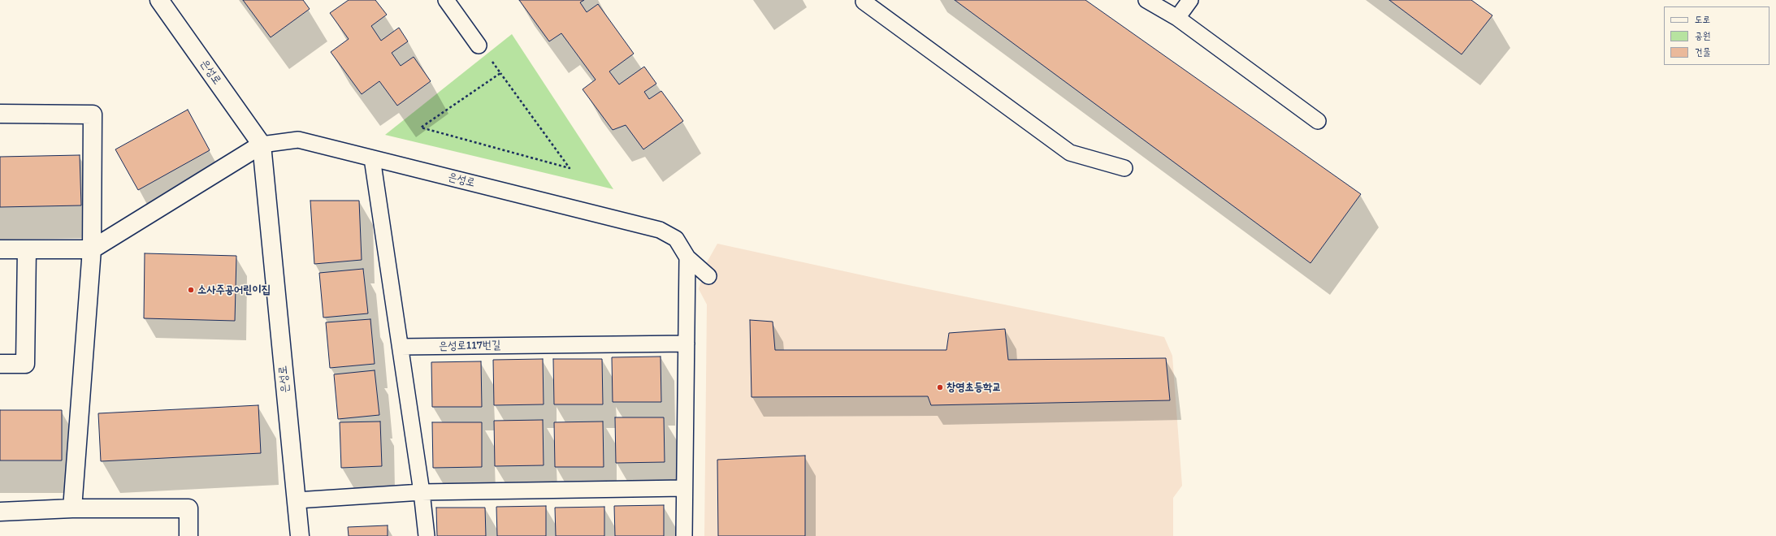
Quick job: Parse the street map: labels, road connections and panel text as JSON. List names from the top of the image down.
{
  "streets": {
    "street": ["은성로"],
    "lane": ["은성로117번길"]
  },
  "places": ["소사주공어린이집", "창영초등학교"],
  "legend": ["도로", "공원", "건물"]
}
